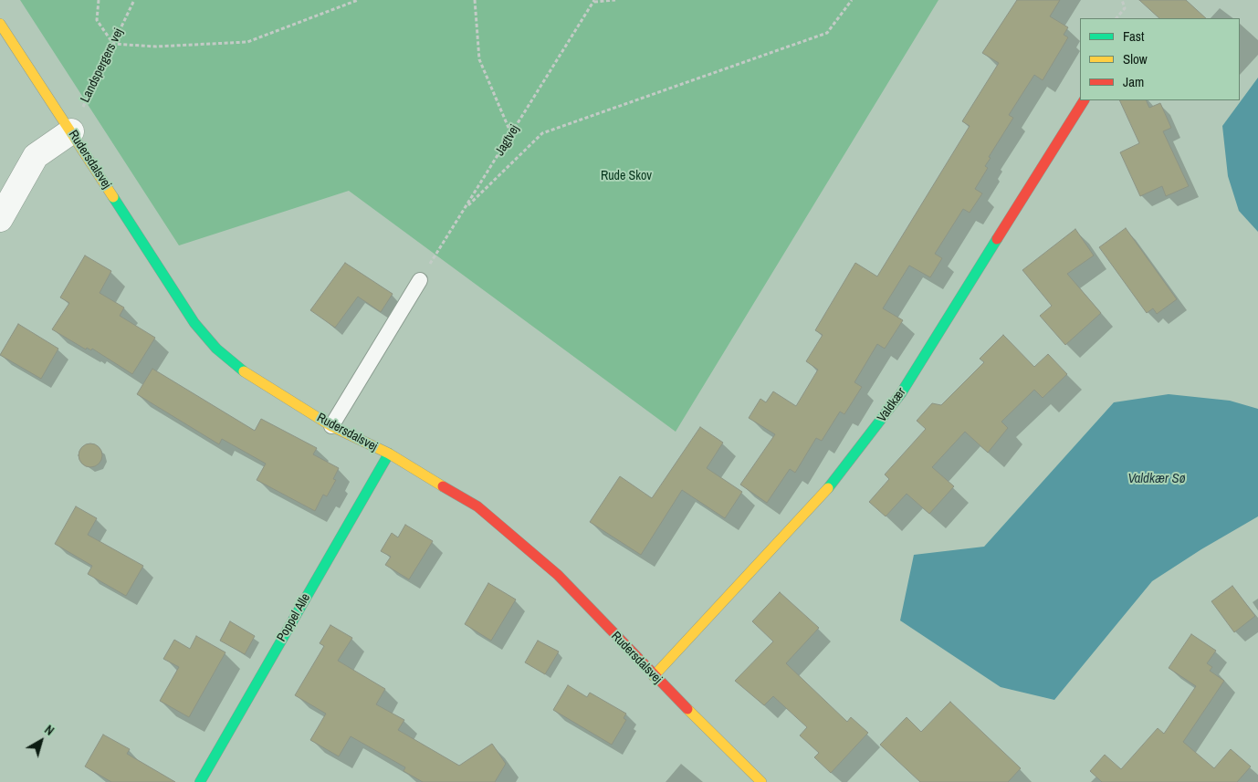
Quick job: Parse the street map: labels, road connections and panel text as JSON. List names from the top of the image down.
{
  "streets": {
    "street": ["Rudersdalsvej", "Valdkær", "Poppel Alle"],
    "path": ["Landspergers vej", "Jagtvej"]
  },
  "crossings": [
    ["Landspergers vej", "Rudersdalsvej"],
    ["Rudersdalsvej", "Valdkær"],
    ["Rudersdalsvej", "Poppel Alle"]
  ],
  "water": ["Valdkær Sø"],
  "parks": ["Rude Skov"],
  "legend": ["Fast", "Slow", "Jam"],
  "north": "top right"
}
